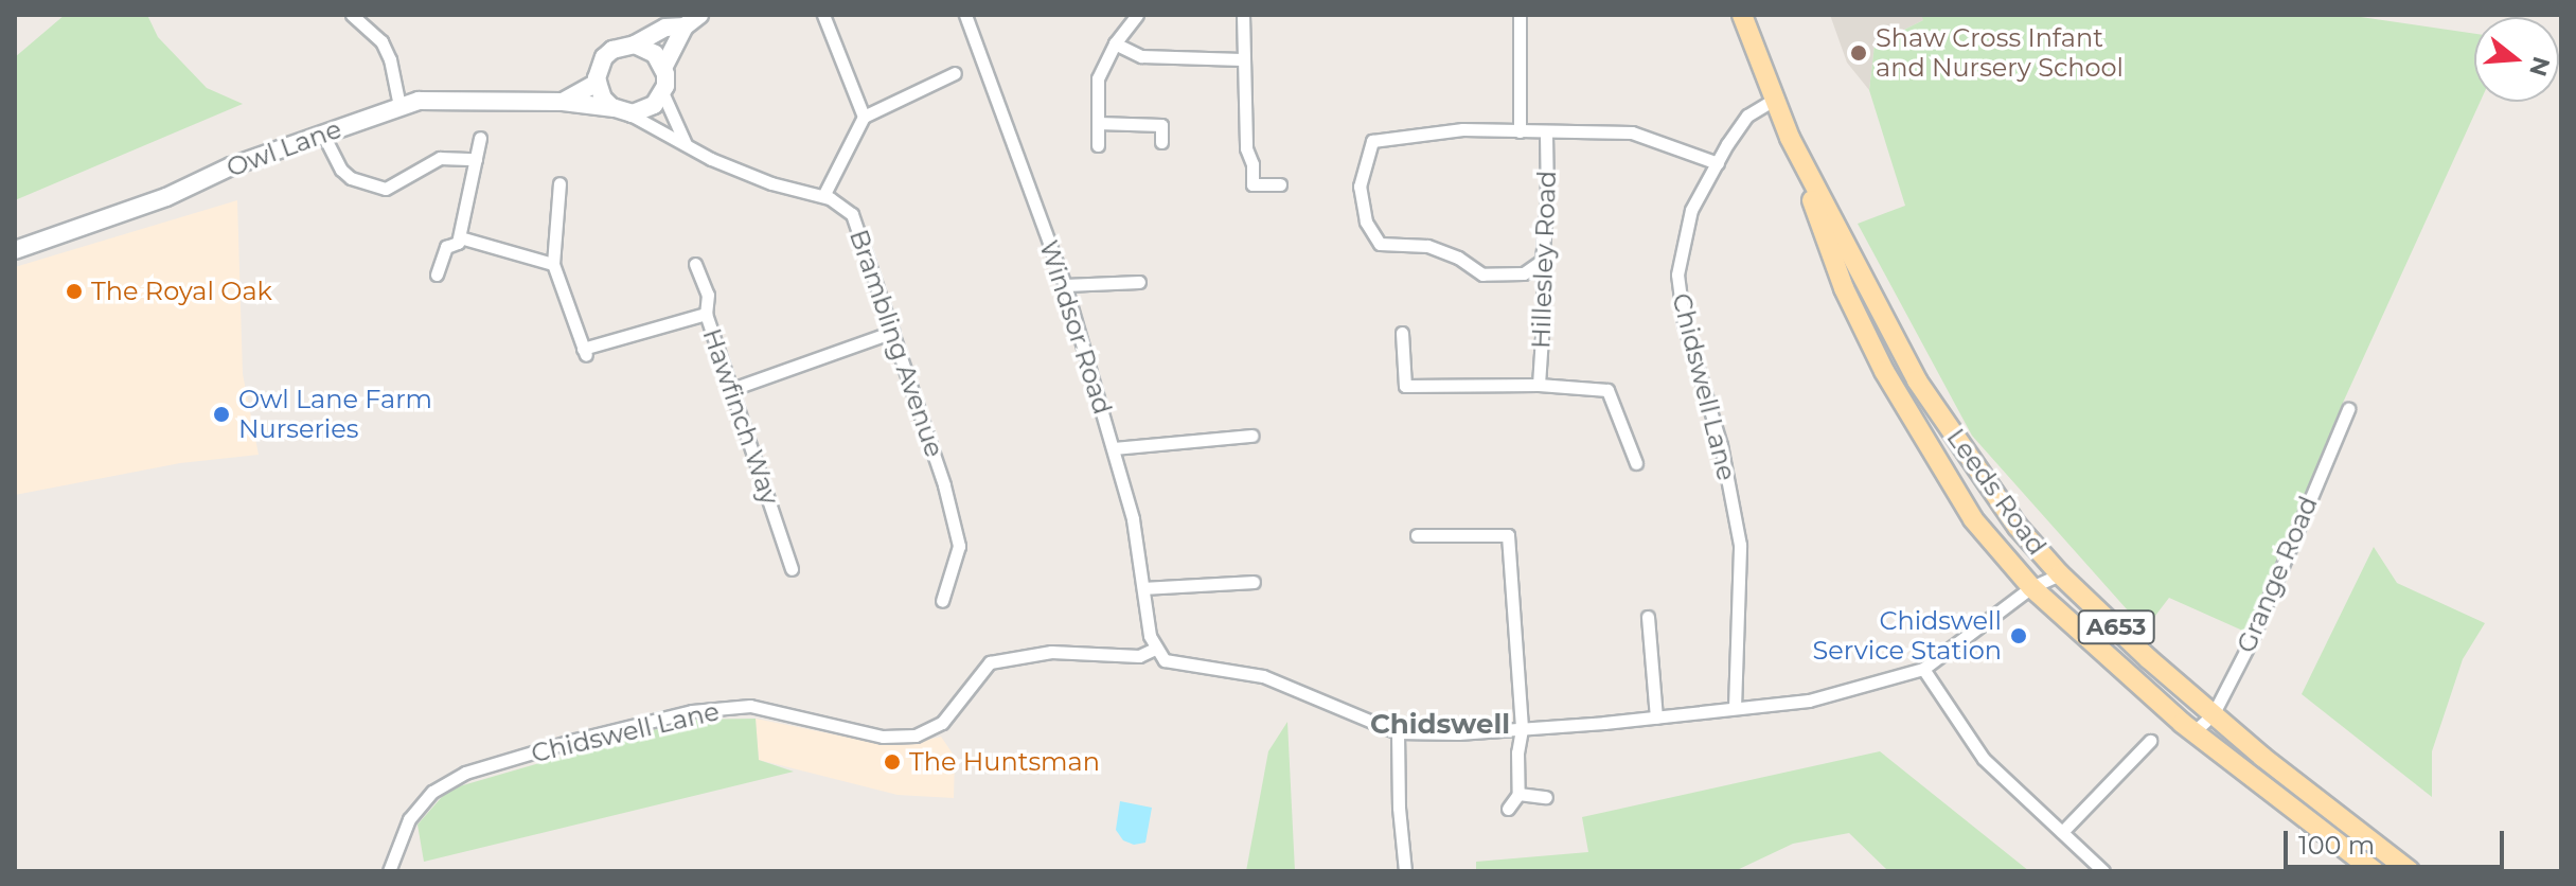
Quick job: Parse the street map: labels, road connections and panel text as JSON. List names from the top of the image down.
{
  "streets": {
    "main road": ["Owl Lane", "Leeds Road", "A653"],
    "street": [
      "Hillesley Road",
      "Windsor Road",
      "Brambling Avenue",
      "Chidswell Lane",
      "Hawfinch Way",
      "Grange Road"
    ]
  },
  "crossings": [
    ["Owl Lane", "Brambling Avenue"],
    ["Windsor Road", "Chidswell Lane"],
    ["Chidswell Lane", "Leeds Road"],
    ["Leeds Road", "Grange Road"]
  ],
  "districts": ["Chidswell"],
  "places": [
    "Shaw Cross Infant and Nursery School",
    "The Royal Oak",
    "Owl Lane Farm Nurseries",
    "Chidswell Service Station",
    "The Huntsman"
  ],
  "scale_bar": "100 m",
  "north": "right"
}
